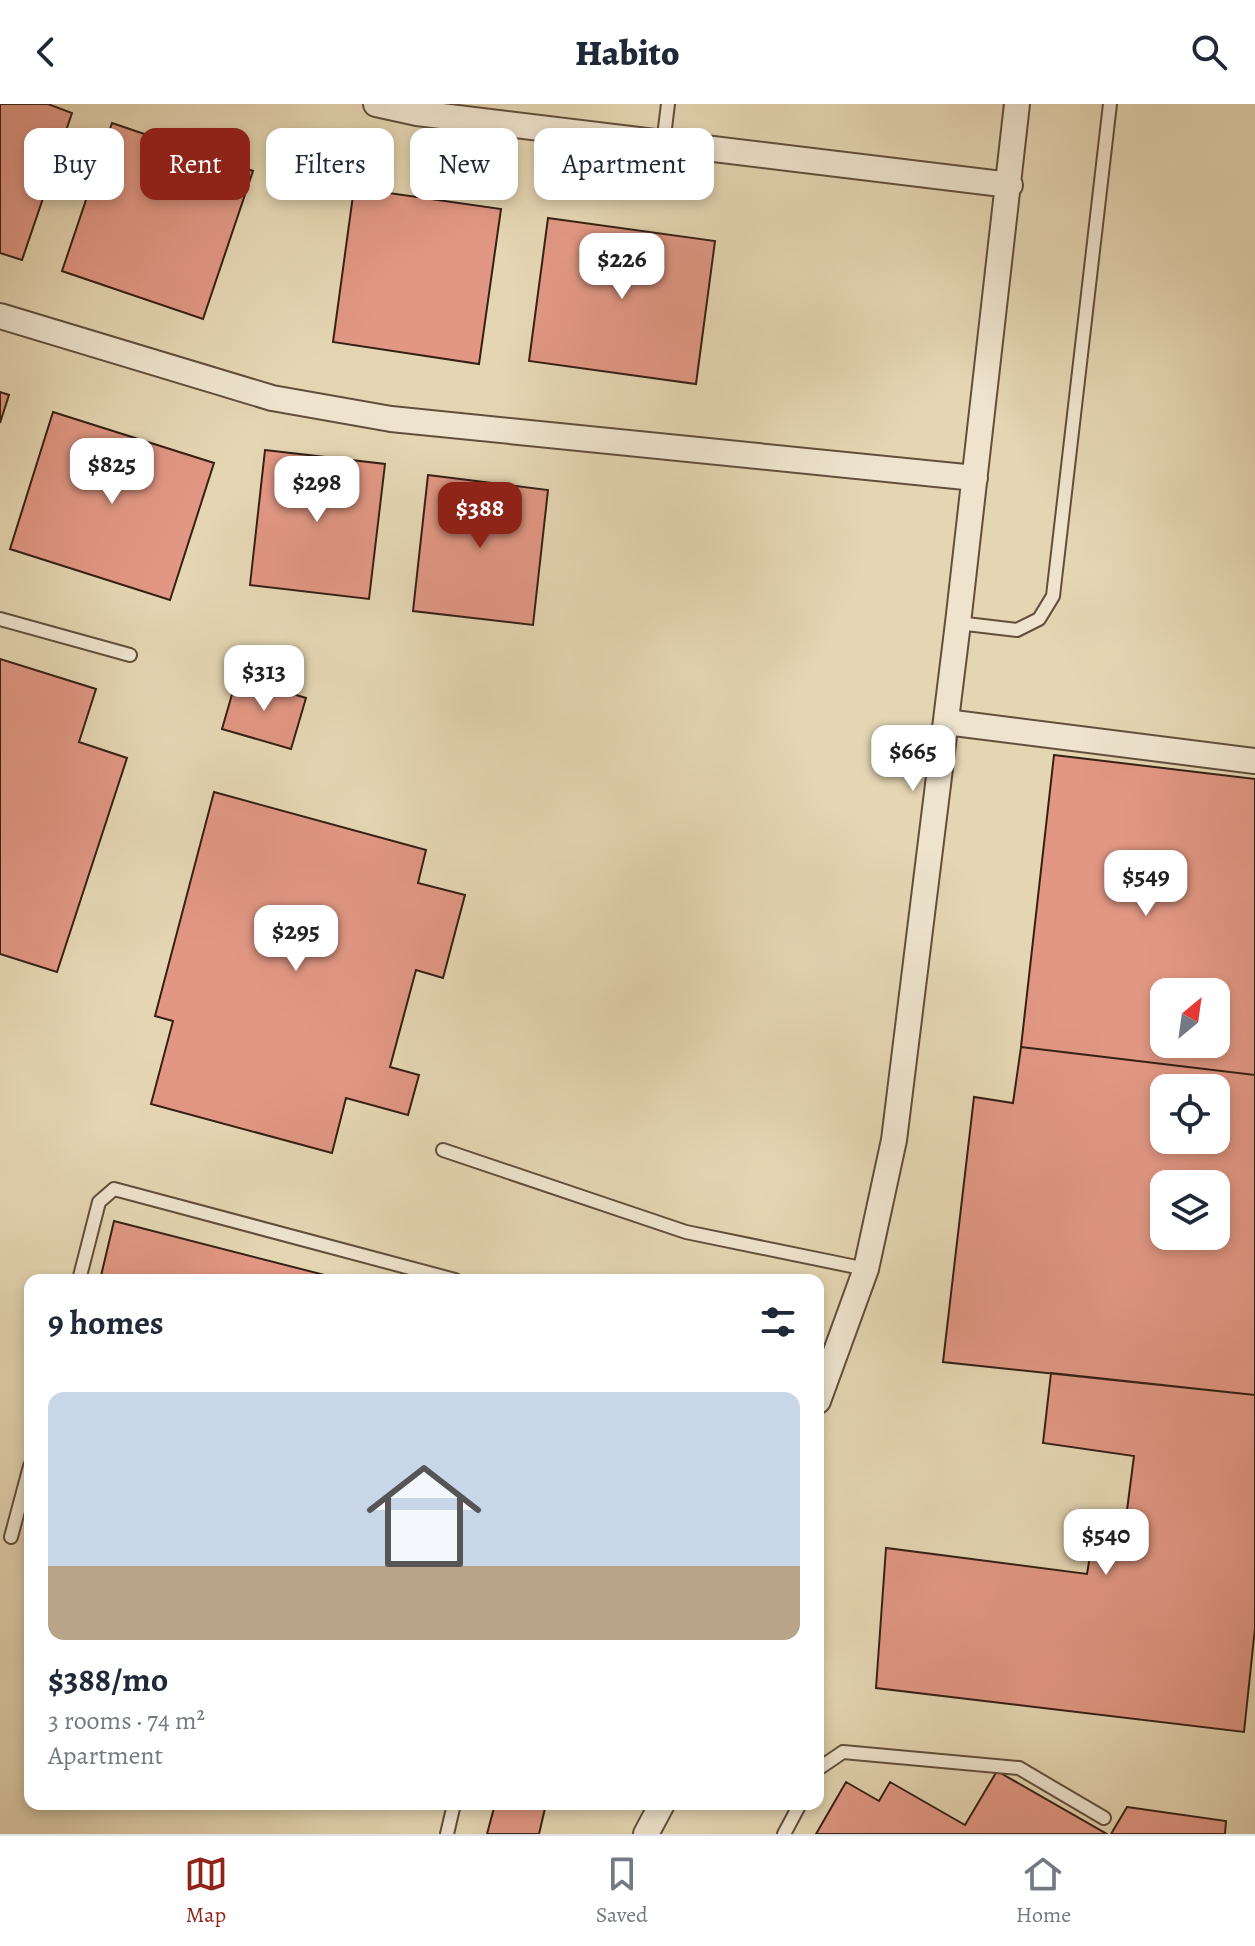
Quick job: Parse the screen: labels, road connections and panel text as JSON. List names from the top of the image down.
{
  "north": "top right",
  "page": {
    "header": "Habito",
    "chip": [
      "Buy",
      "Rent",
      "Filters",
      "New",
      "Apartment"
    ],
    "price": [
      "$226",
      "$825",
      "$298",
      "$388",
      "$313",
      "$665",
      "$549",
      "$295",
      "$540"
    ],
    "heading": "9 homes",
    "list": [
      {
        "name": "$388/mo",
        "note": "3 rooms · 74 m² · Apartment"
      }
    ],
    "tabs": ["Map", "Saved", "Home"]
  }
}
